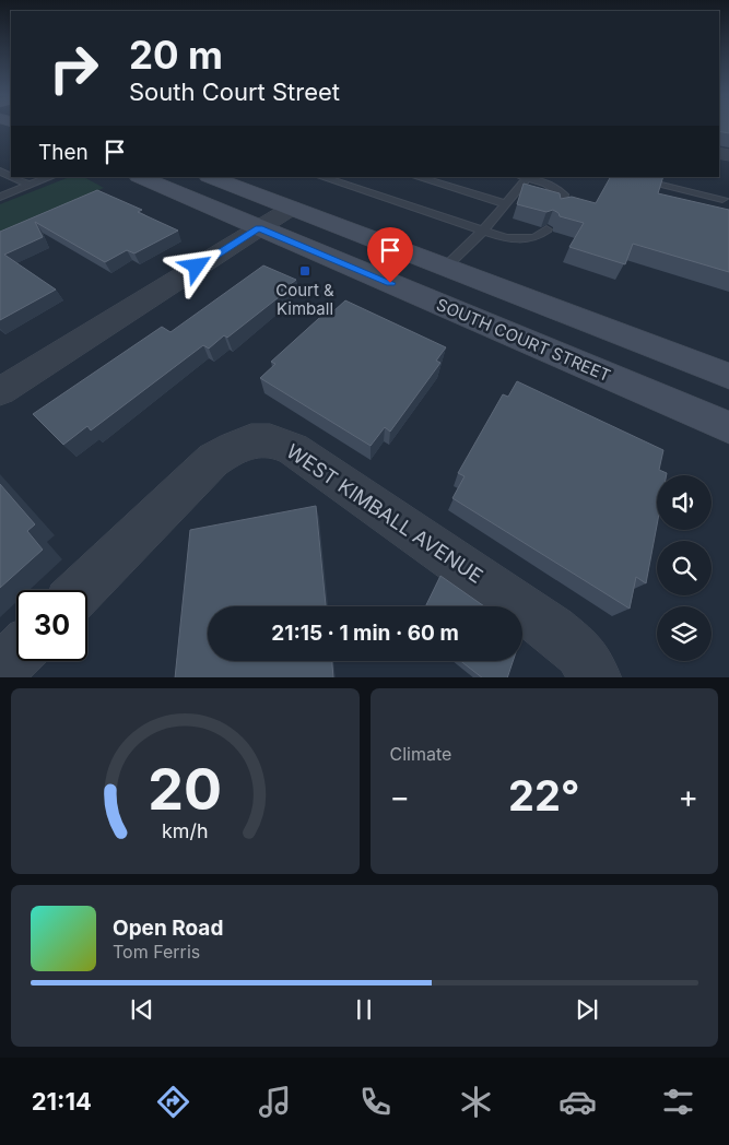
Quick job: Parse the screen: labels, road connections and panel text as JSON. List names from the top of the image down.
{
  "streets": {
    "street": ["SOUTH COURT STREET", "WEST KIMBALL AVENUE"]
  },
  "places": {
    "transit": ["Court & Kimball"]
  },
  "page": {
    "turn": ["20 m", "South Court Street"],
    "then": "Then",
    "limit": "30",
    "trip": "21:15 · 1 min · 60 m",
    "tile": "Climate",
    "heat": ["−", "22°", "+"],
    "song": ["Open Road", "Tom Ferris"],
    "tabs": "21:14",
    "gauge": ["20", "km/h"]
  }
}
